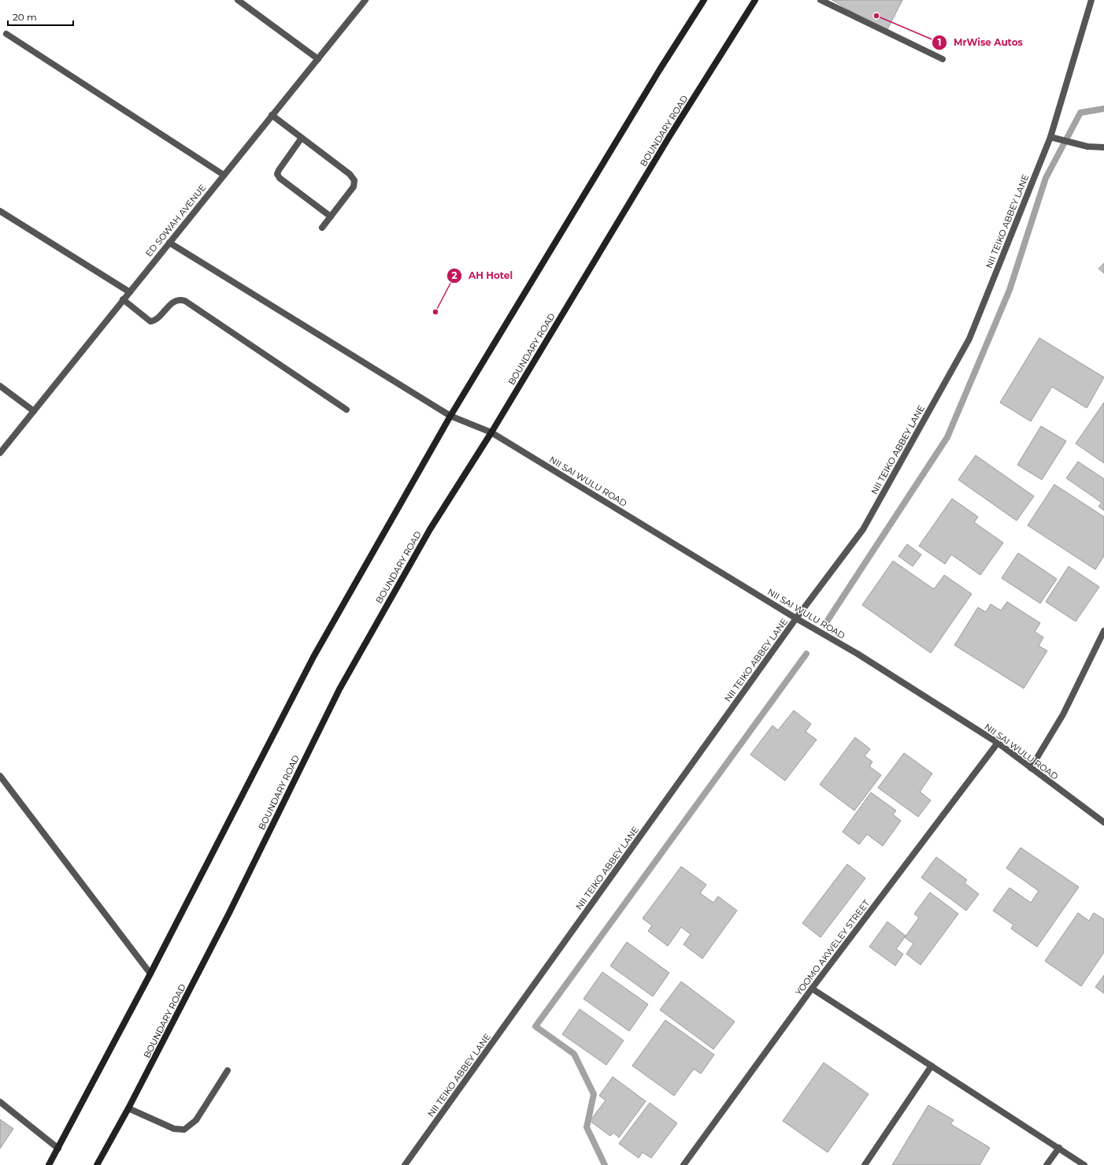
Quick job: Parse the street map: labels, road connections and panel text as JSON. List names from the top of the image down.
{
  "streets": {
    "main road": ["BOUNDARY ROAD"],
    "street": [
      "ED SOWAH AVENUE",
      "NII TEIKO ABBEY LANE",
      "NII SAI WULU ROAD",
      "YOOMO AKWELEY STREET"
    ]
  },
  "crossings": [
    ["BOUNDARY ROAD", "NII SAI WULU ROAD"],
    ["ED SOWAH AVENUE", "NII SAI WULU ROAD"],
    ["NII TEIKO ABBEY LANE", "NII SAI WULU ROAD"],
    ["NII SAI WULU ROAD", "YOOMO AKWELEY STREET"]
  ],
  "places": ["MrWise Autos", "AH Hotel"],
  "scale_bar": "20 m"
}
